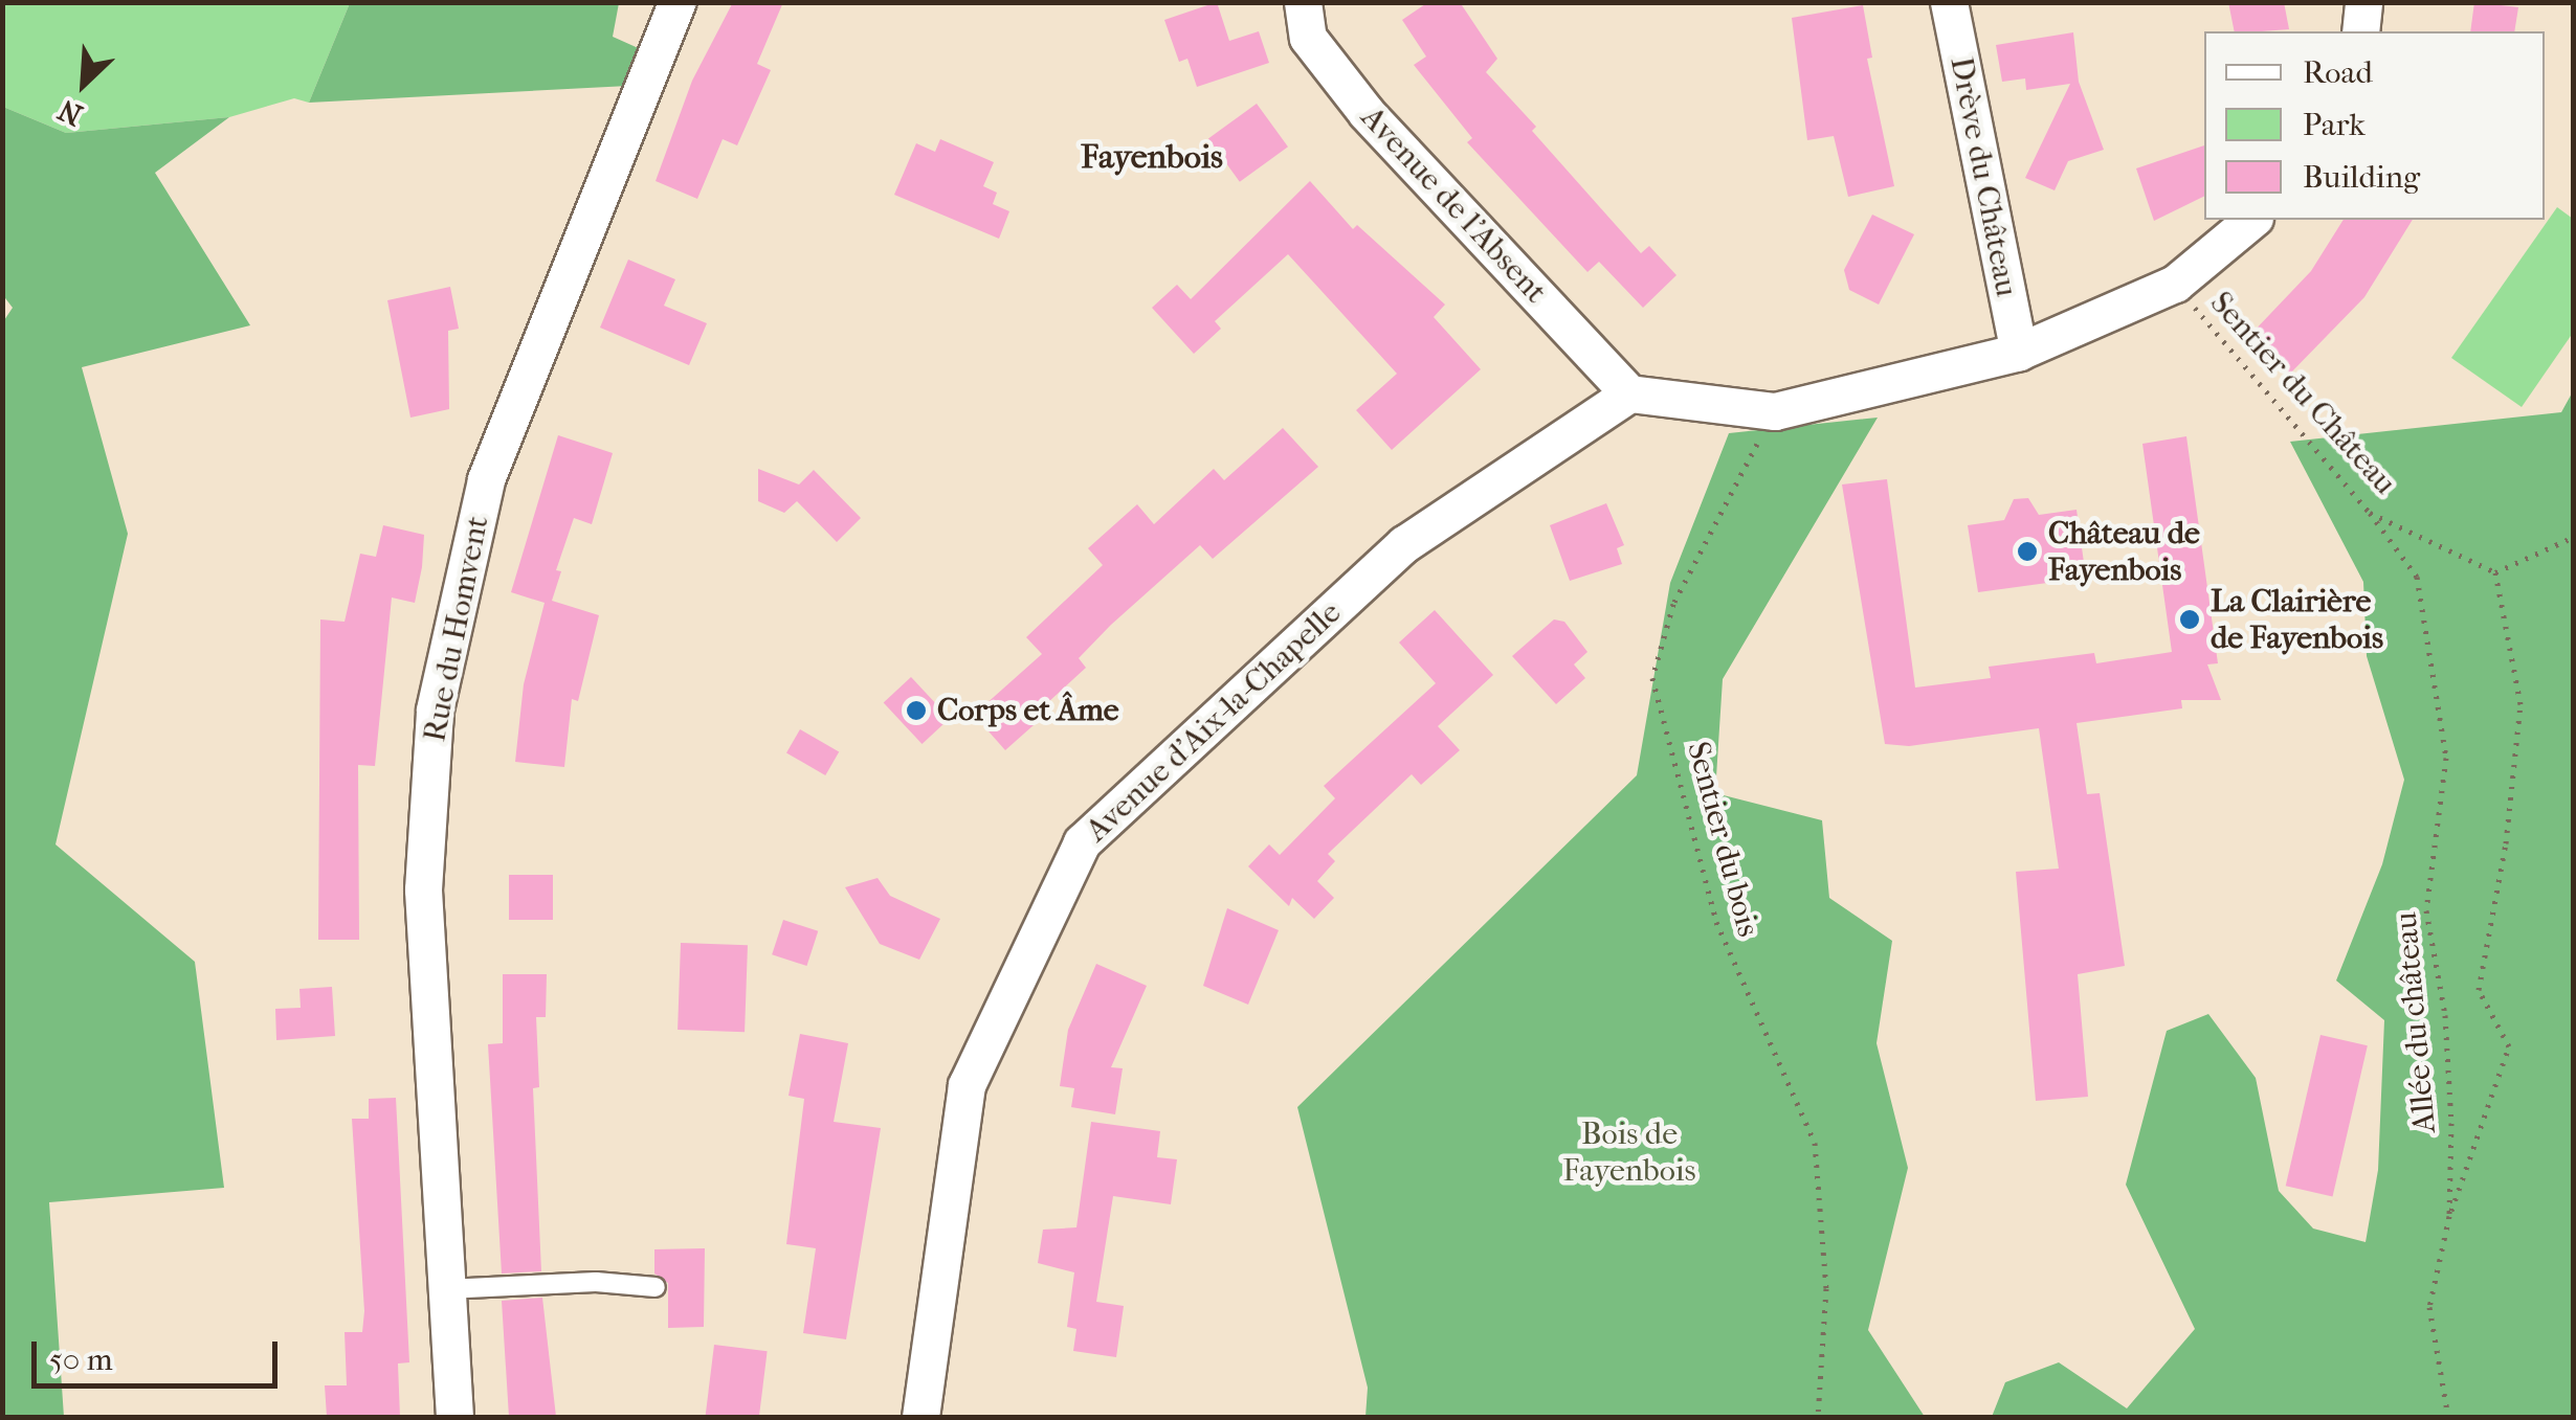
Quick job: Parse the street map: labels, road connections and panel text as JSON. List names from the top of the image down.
{
  "streets": {
    "street": [
      "Drève du Château",
      "Avenue de l'Absent",
      "Rue du Homvent",
      "Avenue d'Aix-la-Chapelle"
    ],
    "path": ["Sentier du Château", "Sentier du bois", "Allée du château"]
  },
  "crossings": [
    ["Avenue de l'Absent", "Avenue d'Aix-la-Chapelle"],
    ["Sentier du Château", "Allée du château"]
  ],
  "districts": ["Fayenbois"],
  "parks": ["Bois de Fayenbois"],
  "places": ["Château de Fayenbois", "La Clairière de Fayenbois", "Corps et Âme"],
  "legend": ["Road", "Park", "Building"],
  "scale_bar": "50 m",
  "north": "bottom left"
}
